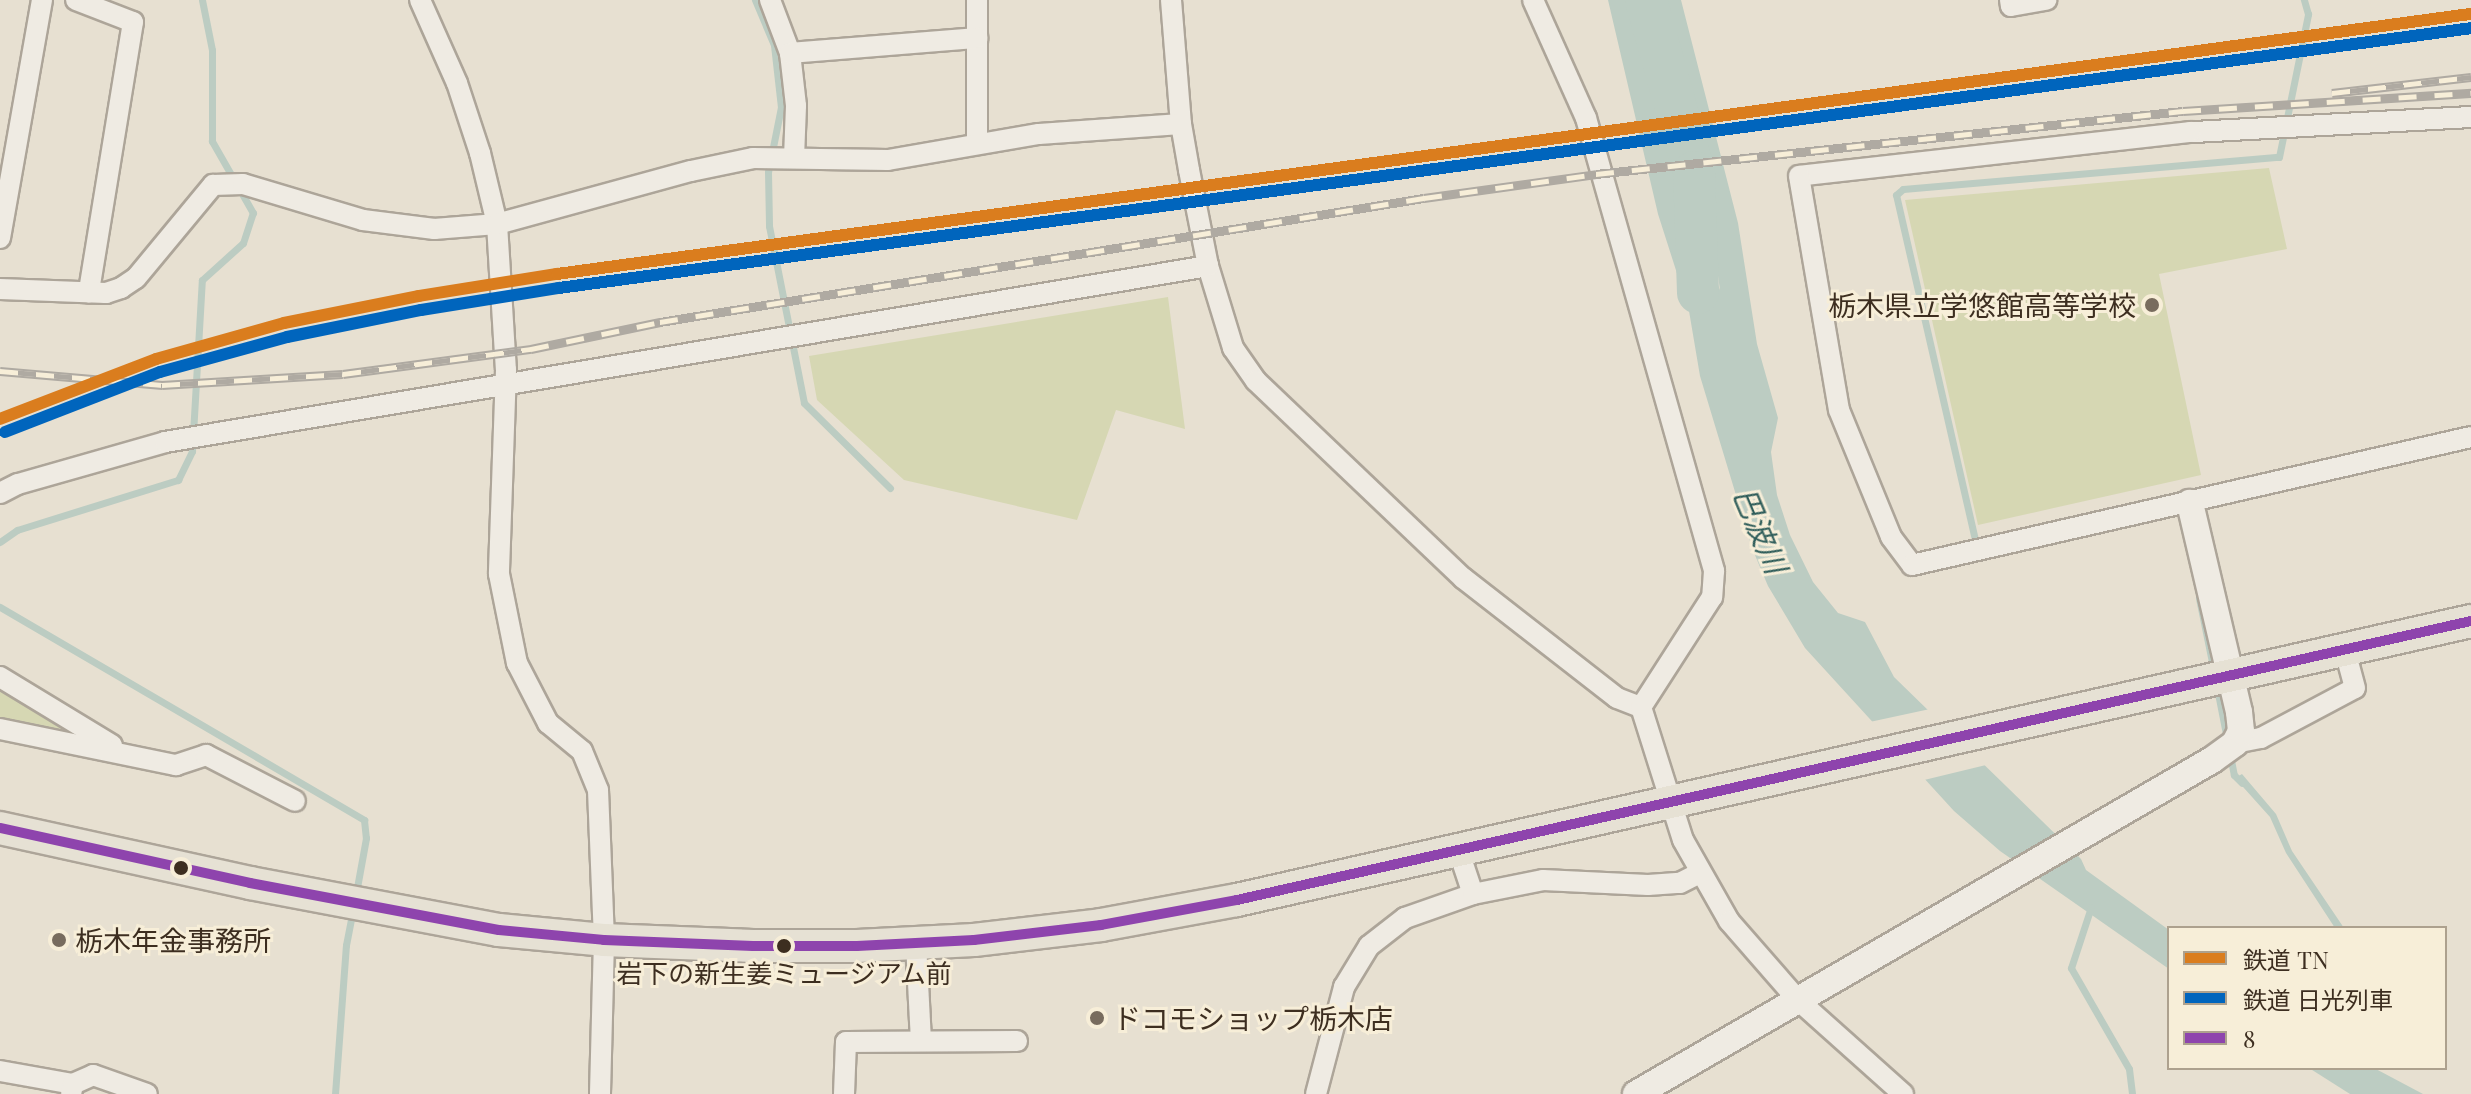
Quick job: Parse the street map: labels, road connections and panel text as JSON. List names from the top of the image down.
{
  "water": ["巴波川"],
  "places": [
    "栃木県立学悠館高等学校",
    "栃木年金事務所",
    "岩下の新生姜ミュージアム前",
    "ドコモショップ栃木店"
  ],
  "lines": ["rail line TN", "rail line 日光列車", "transit line 8"],
  "legend": ["鉄道 TN", "鉄道 日光列車", "8"]
}
